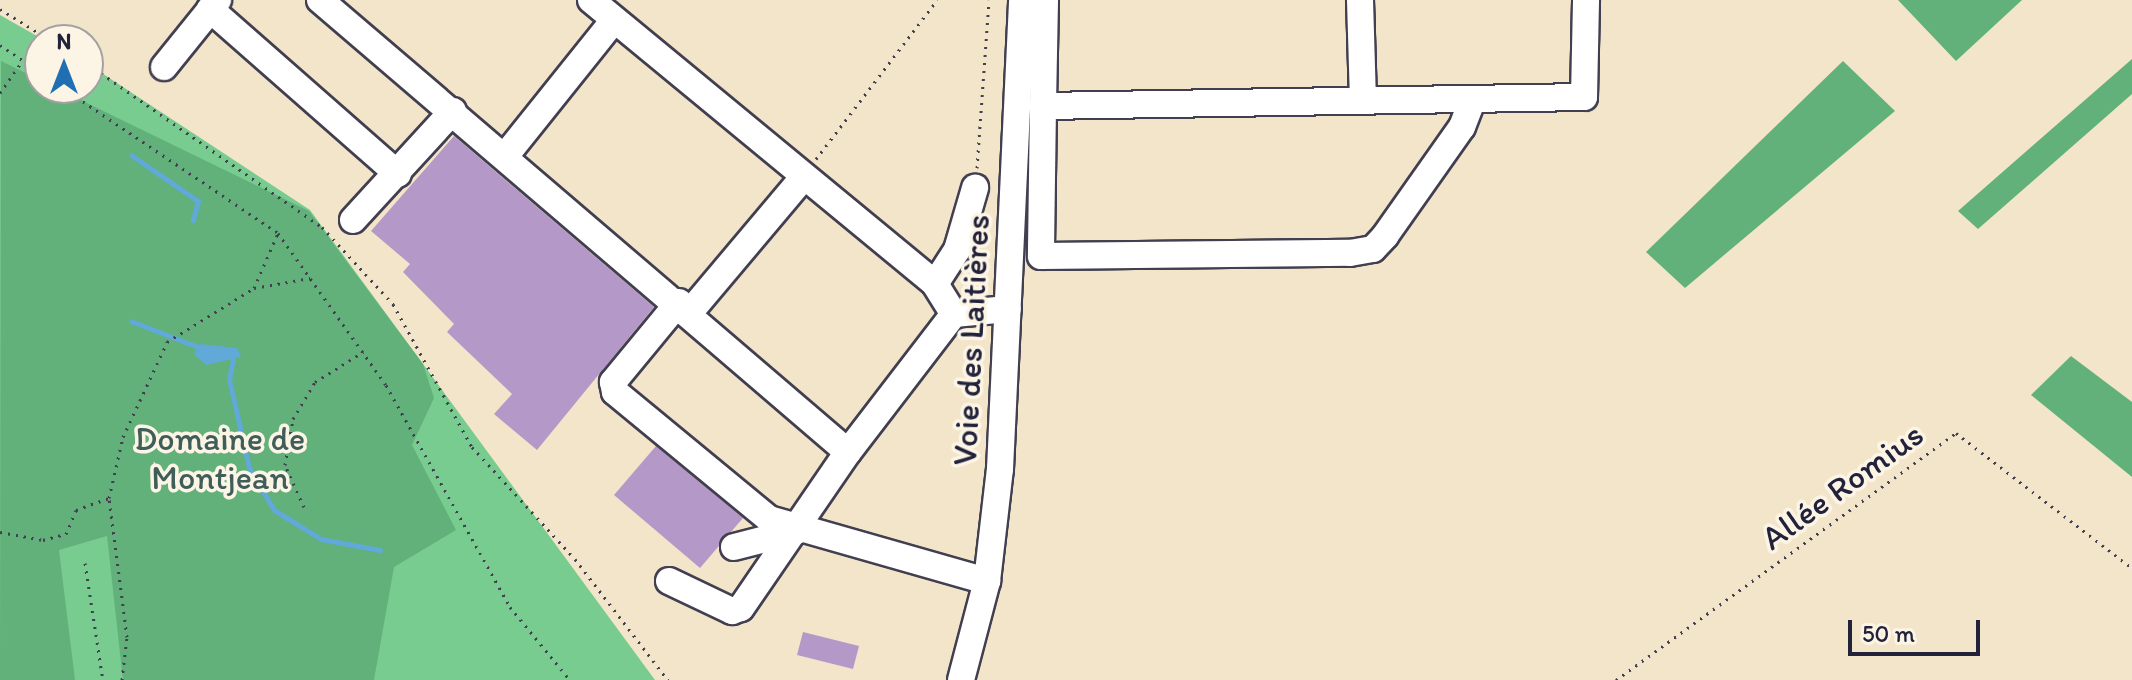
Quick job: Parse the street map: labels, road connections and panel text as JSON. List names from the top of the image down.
{
  "streets": {
    "street": ["Voie des Laitières"],
    "path": ["Allée Romius"]
  },
  "parks": ["Domaine de Montjean"],
  "scale_bar": "50 m",
  "north": "top"
}
